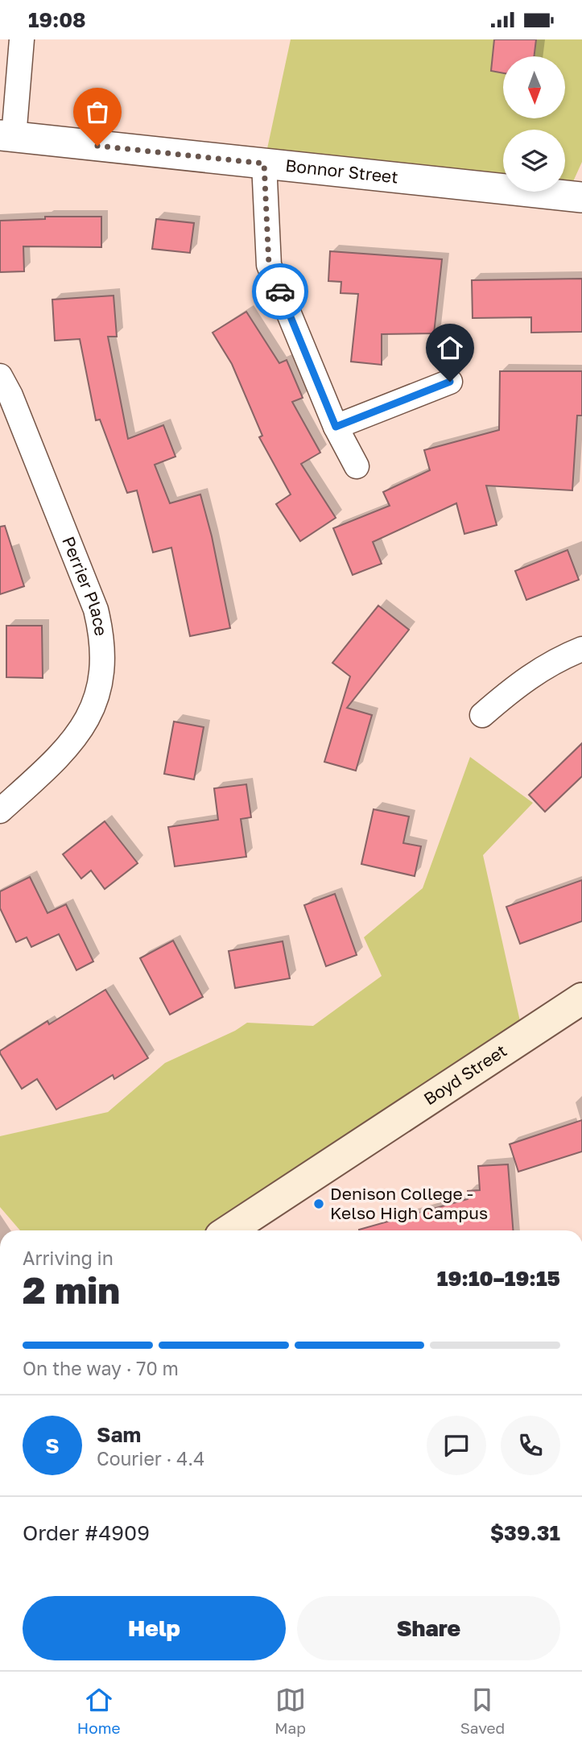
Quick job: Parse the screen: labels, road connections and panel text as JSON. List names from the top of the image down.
{
  "streets": {
    "main road": ["Boyd Street"],
    "street": ["Bonnor Street", "Perrier Place"]
  },
  "places": ["Denison College - Kelso High Campus"],
  "north": "bottom",
  "page": {
    "status": "19:08",
    "heading": ["2 min", "Arriving in", "19:10–19:15"],
    "panel": [
      "Sam",
      "Courier · 4.4",
      "Order #4909",
      "$39.31"
    ],
    "bar": "On the way · 70 m",
    "round": "S",
    "buttons": ["Help", "Share"],
    "tabs": ["Home", "Map", "Saved"]
  }
}
